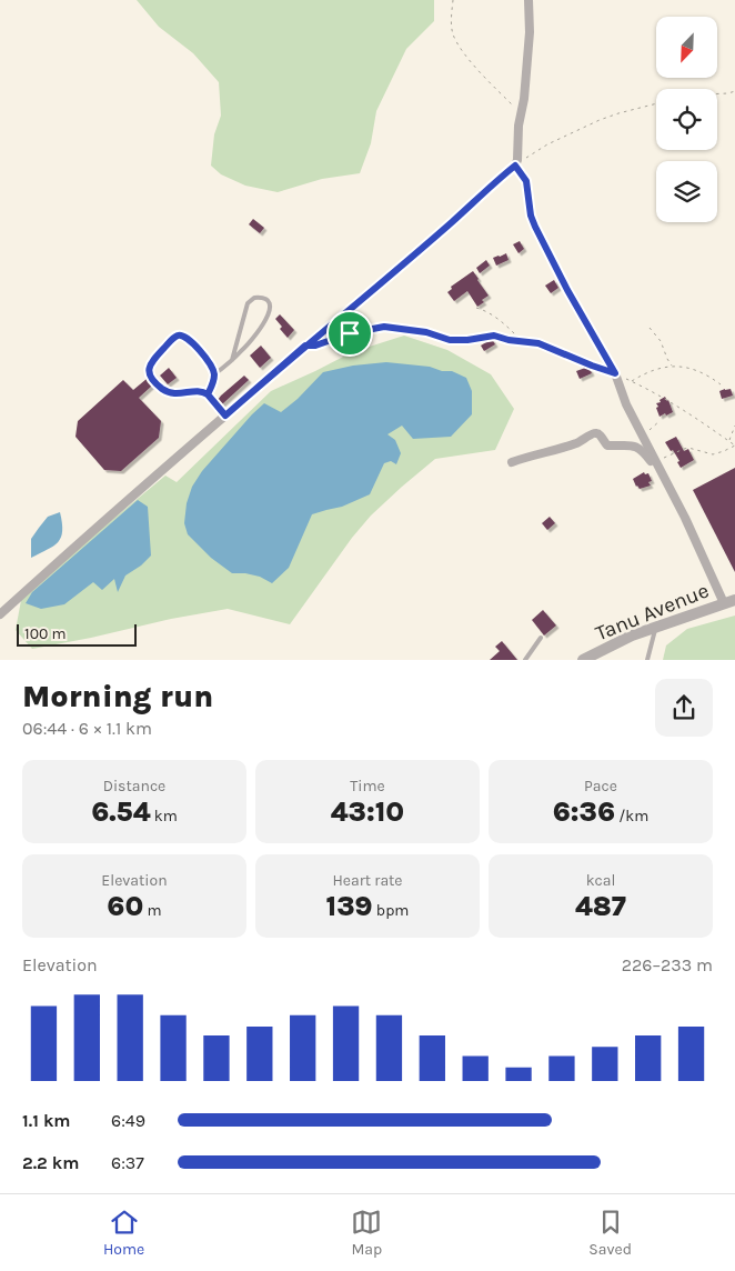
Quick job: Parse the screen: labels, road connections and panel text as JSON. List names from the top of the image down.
{
  "streets": {
    "street": ["Tanu Avenue"]
  },
  "scale_bar": "100 m",
  "north": "bottom left",
  "page": {
    "scale": "100 m",
    "heading": ["Morning run", "06:44 · 6 × 1.1 km"],
    "stats": [
      ["Distance", "6.54 km"],
      ["Time", "43:10"],
      ["Pace", "6:36 /km"],
      ["Elevation", "60 m"],
      ["Heart rate", "139 bpm"],
      ["kcal", "487"]
    ],
    "chart": ["Elevation", "226–233 m"],
    "list": [
      {
        "name": "1.1 km",
        "note": "6:49"
      },
      {
        "name": "2.2 km",
        "note": "6:37"
      }
    ],
    "tabs": ["Home", "Map", "Saved"]
  }
}
